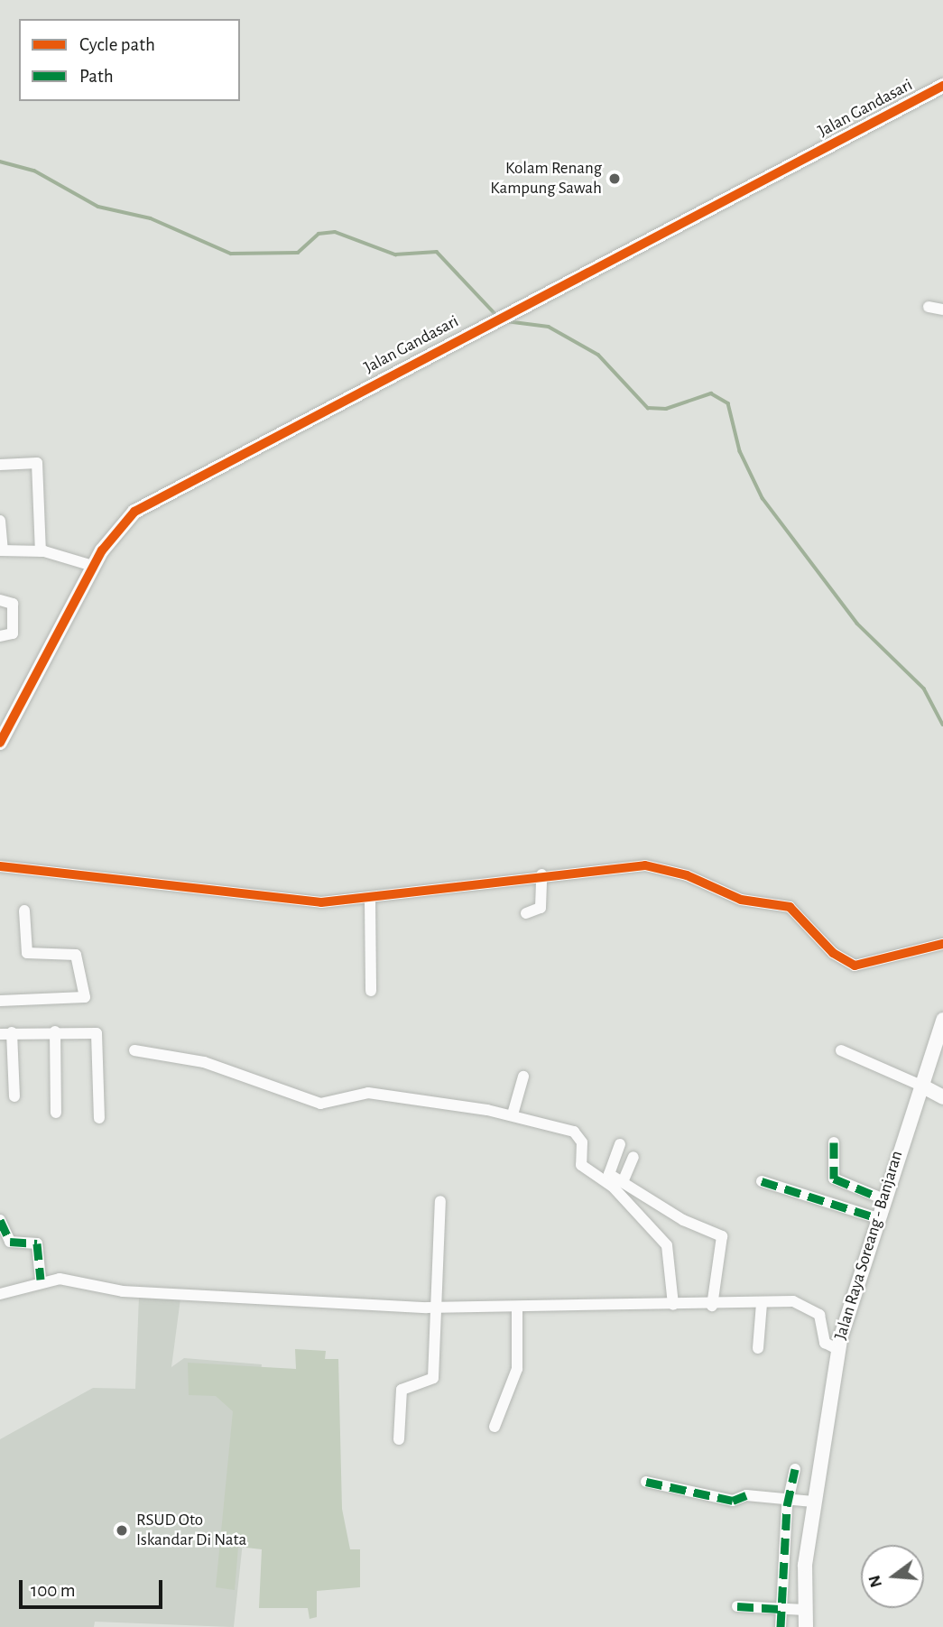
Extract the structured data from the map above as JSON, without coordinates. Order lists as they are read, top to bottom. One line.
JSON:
{"streets":{"street":["Jalan Gandasari","Jalan Raya Soreang - Banjaran"]},"places":["Kolam Renang Kampung Sawah","RSUD Oto Iskandar Di Nata"],"legend":["Cycle path","Path"],"scale_bar":"100 m","north":"left"}
